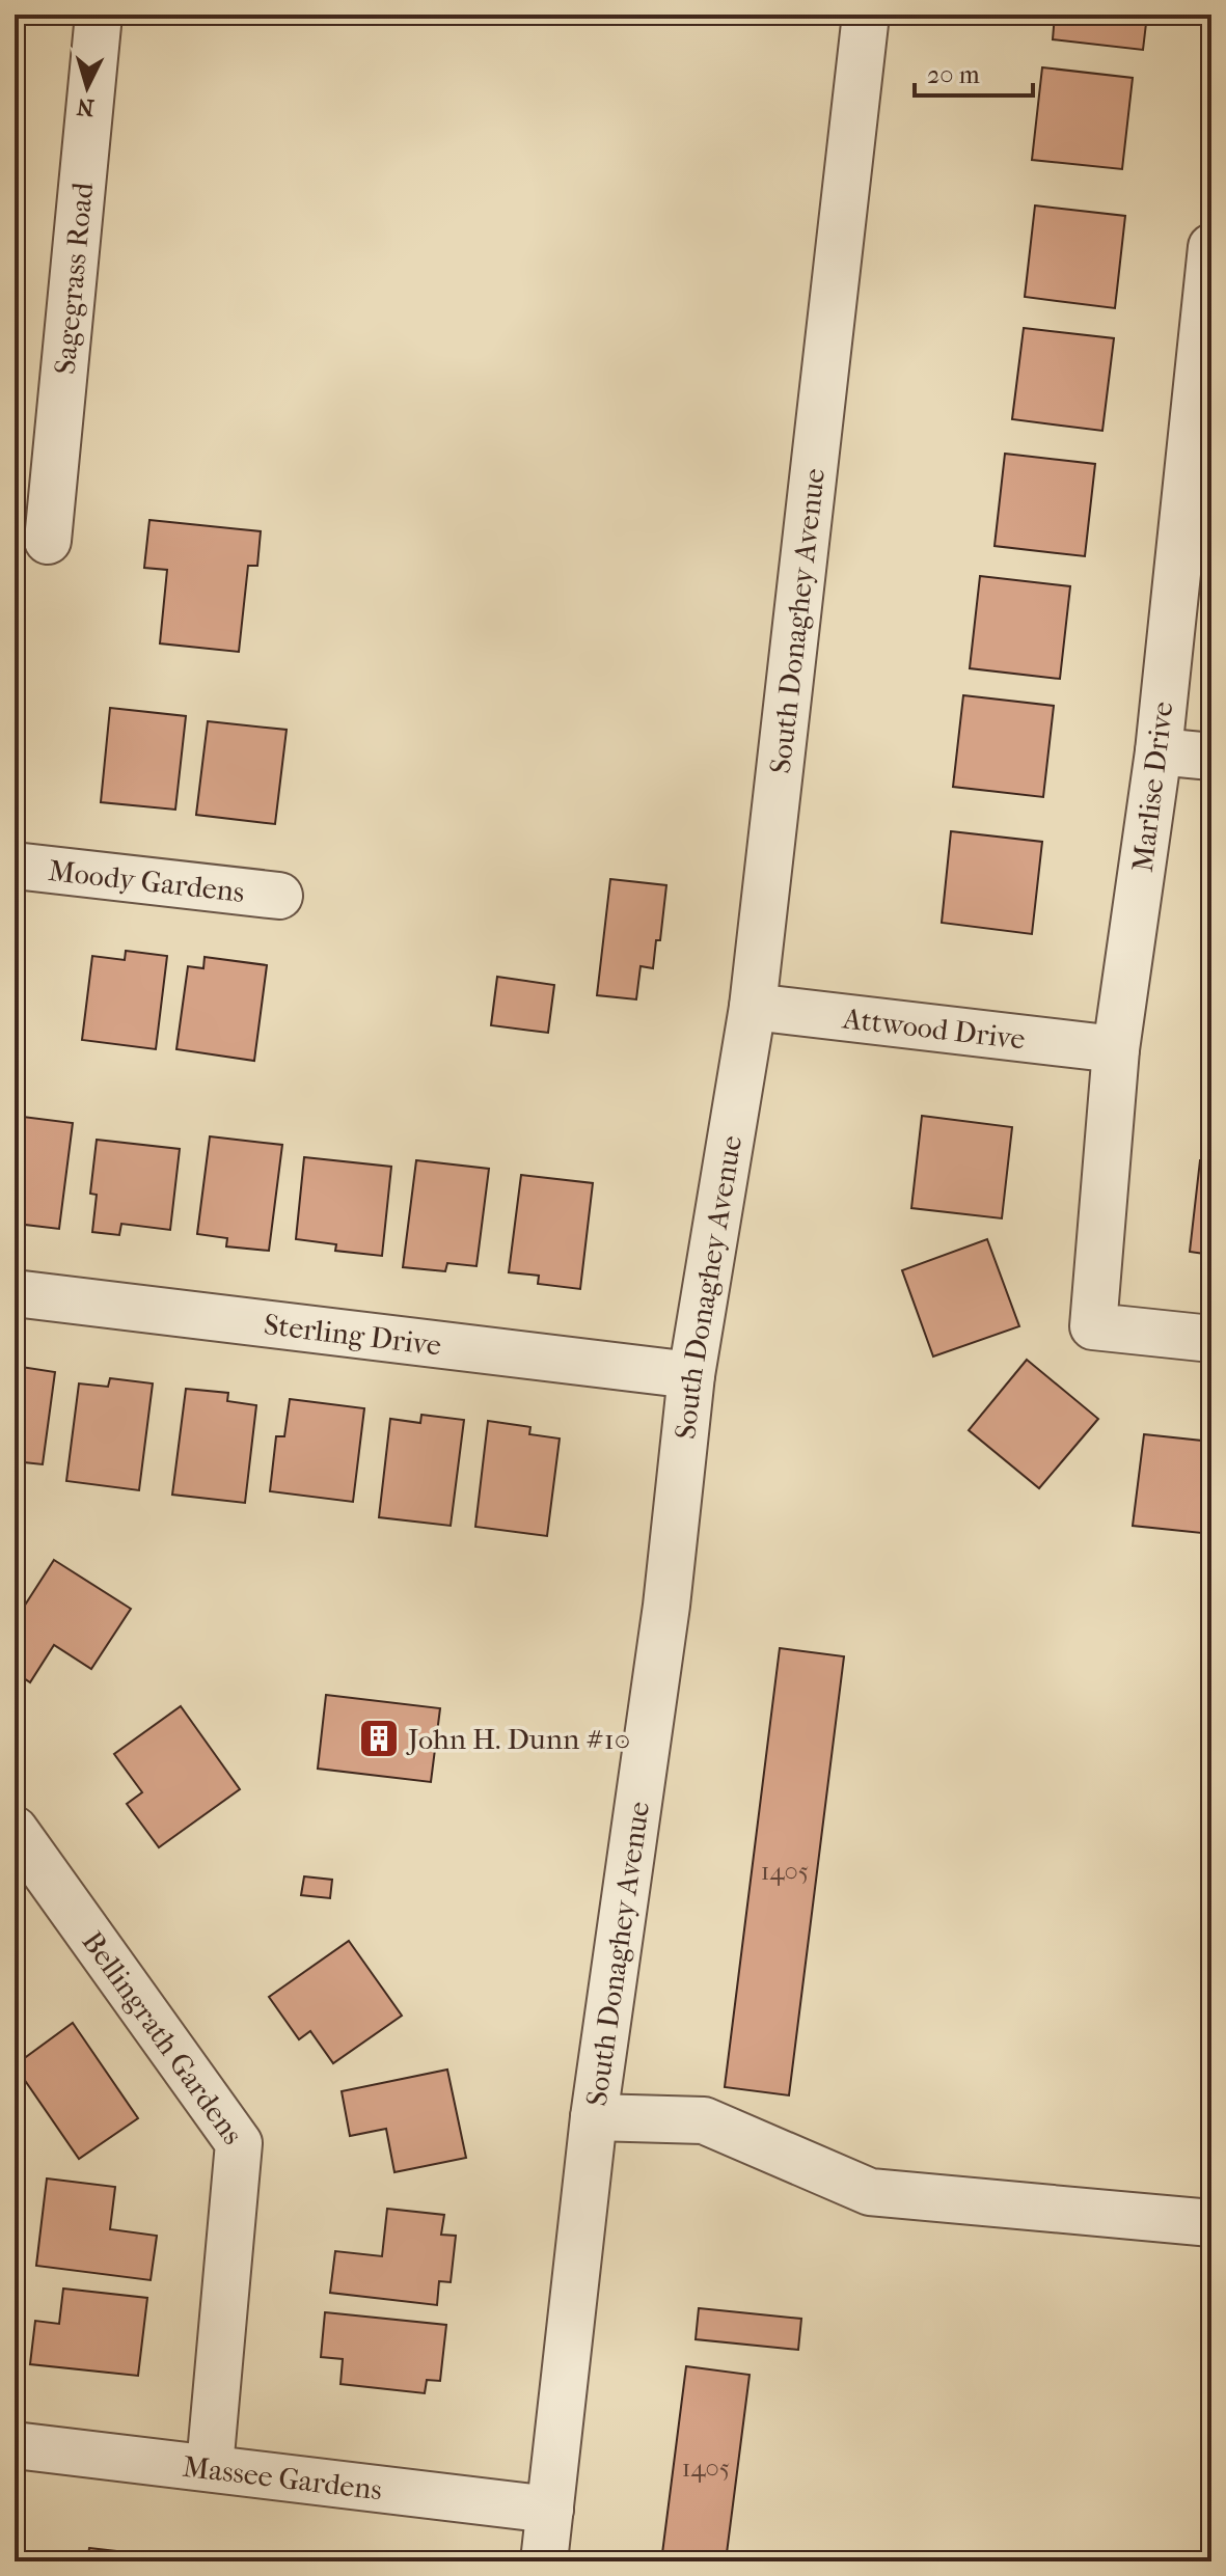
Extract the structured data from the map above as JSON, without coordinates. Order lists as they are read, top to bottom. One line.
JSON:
{"streets":{"street":["Sagegrass Road","South Donaghey Avenue","Marlise Drive","Moody Gardens","Attwood Drive","Sterling Drive","Bellingrath Gardens","Massee Gardens"]},"crossings":[["South Donaghey Avenue","Attwood Drive"],["South Donaghey Avenue","Sterling Drive"],["South Donaghey Avenue","Massee Gardens"],["Marlise Drive","Attwood Drive"],["Bellingrath Gardens","Massee Gardens"]],"places":{"building":["John H. Dunn #10"]},"house_numbers":["1405","1405"],"scale_bar":"20 m","north":"bottom"}
